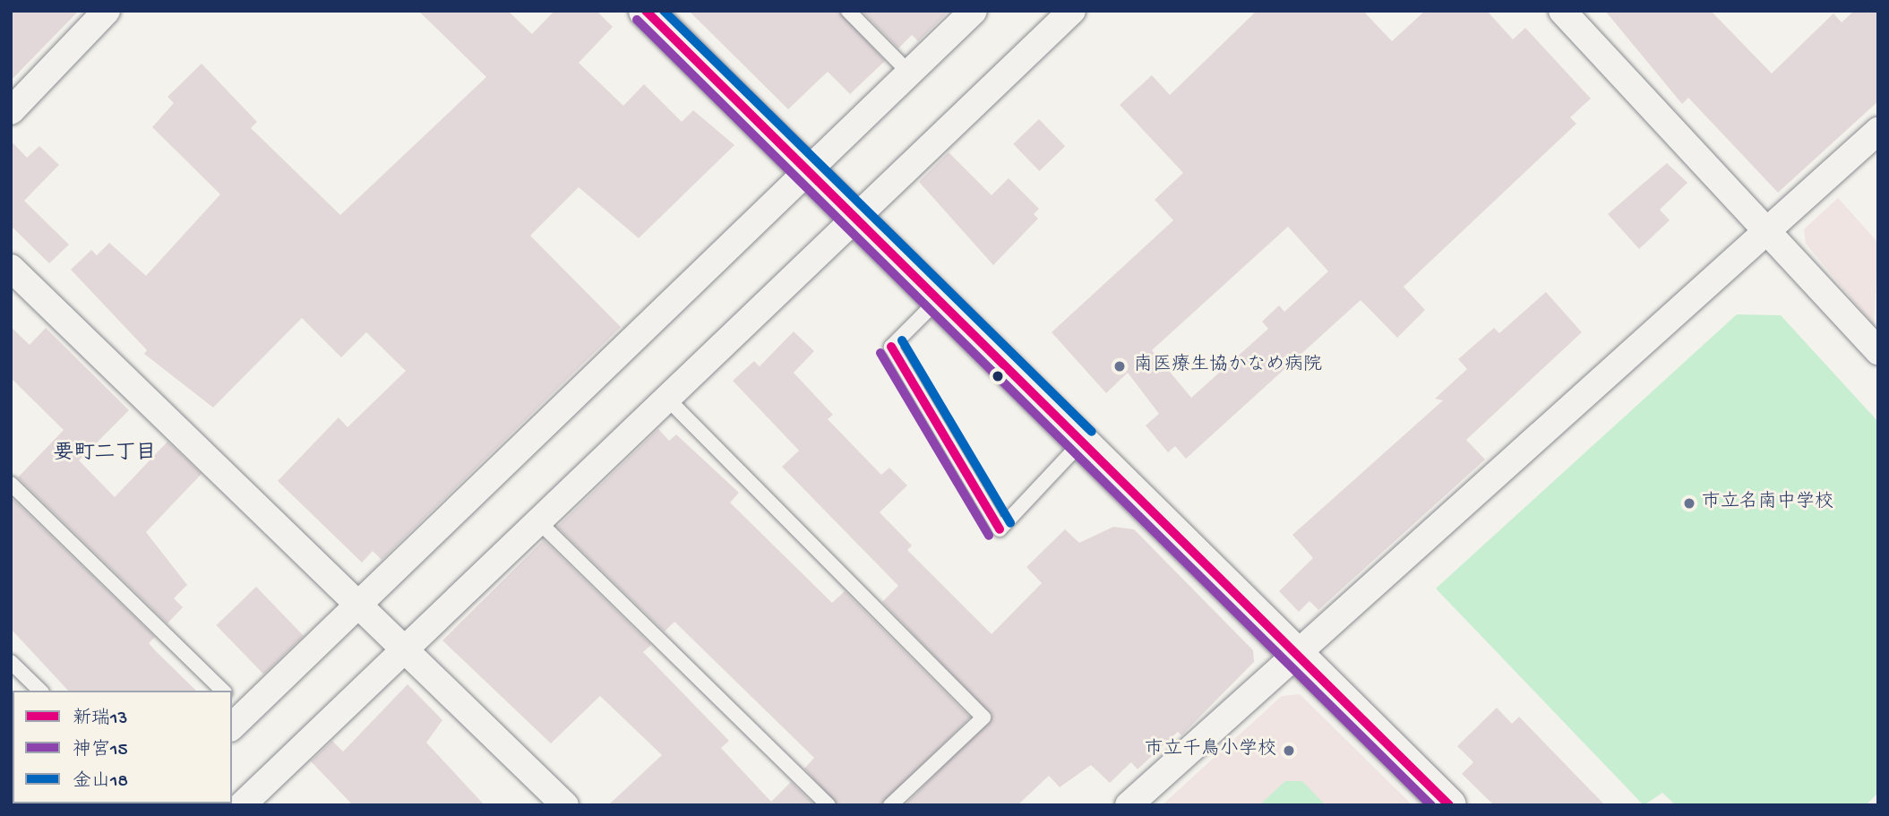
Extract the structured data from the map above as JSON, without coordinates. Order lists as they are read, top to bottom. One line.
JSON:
{"districts":["要町二丁目"],"places":["南医療生協かなめ病院","市立名南中学校","市立千鳥小学校"],"lines":["transit line 新瑞13","transit line 金山18","transit line 神宮15"],"legend":["新瑞13","神宮15","金山18"]}
